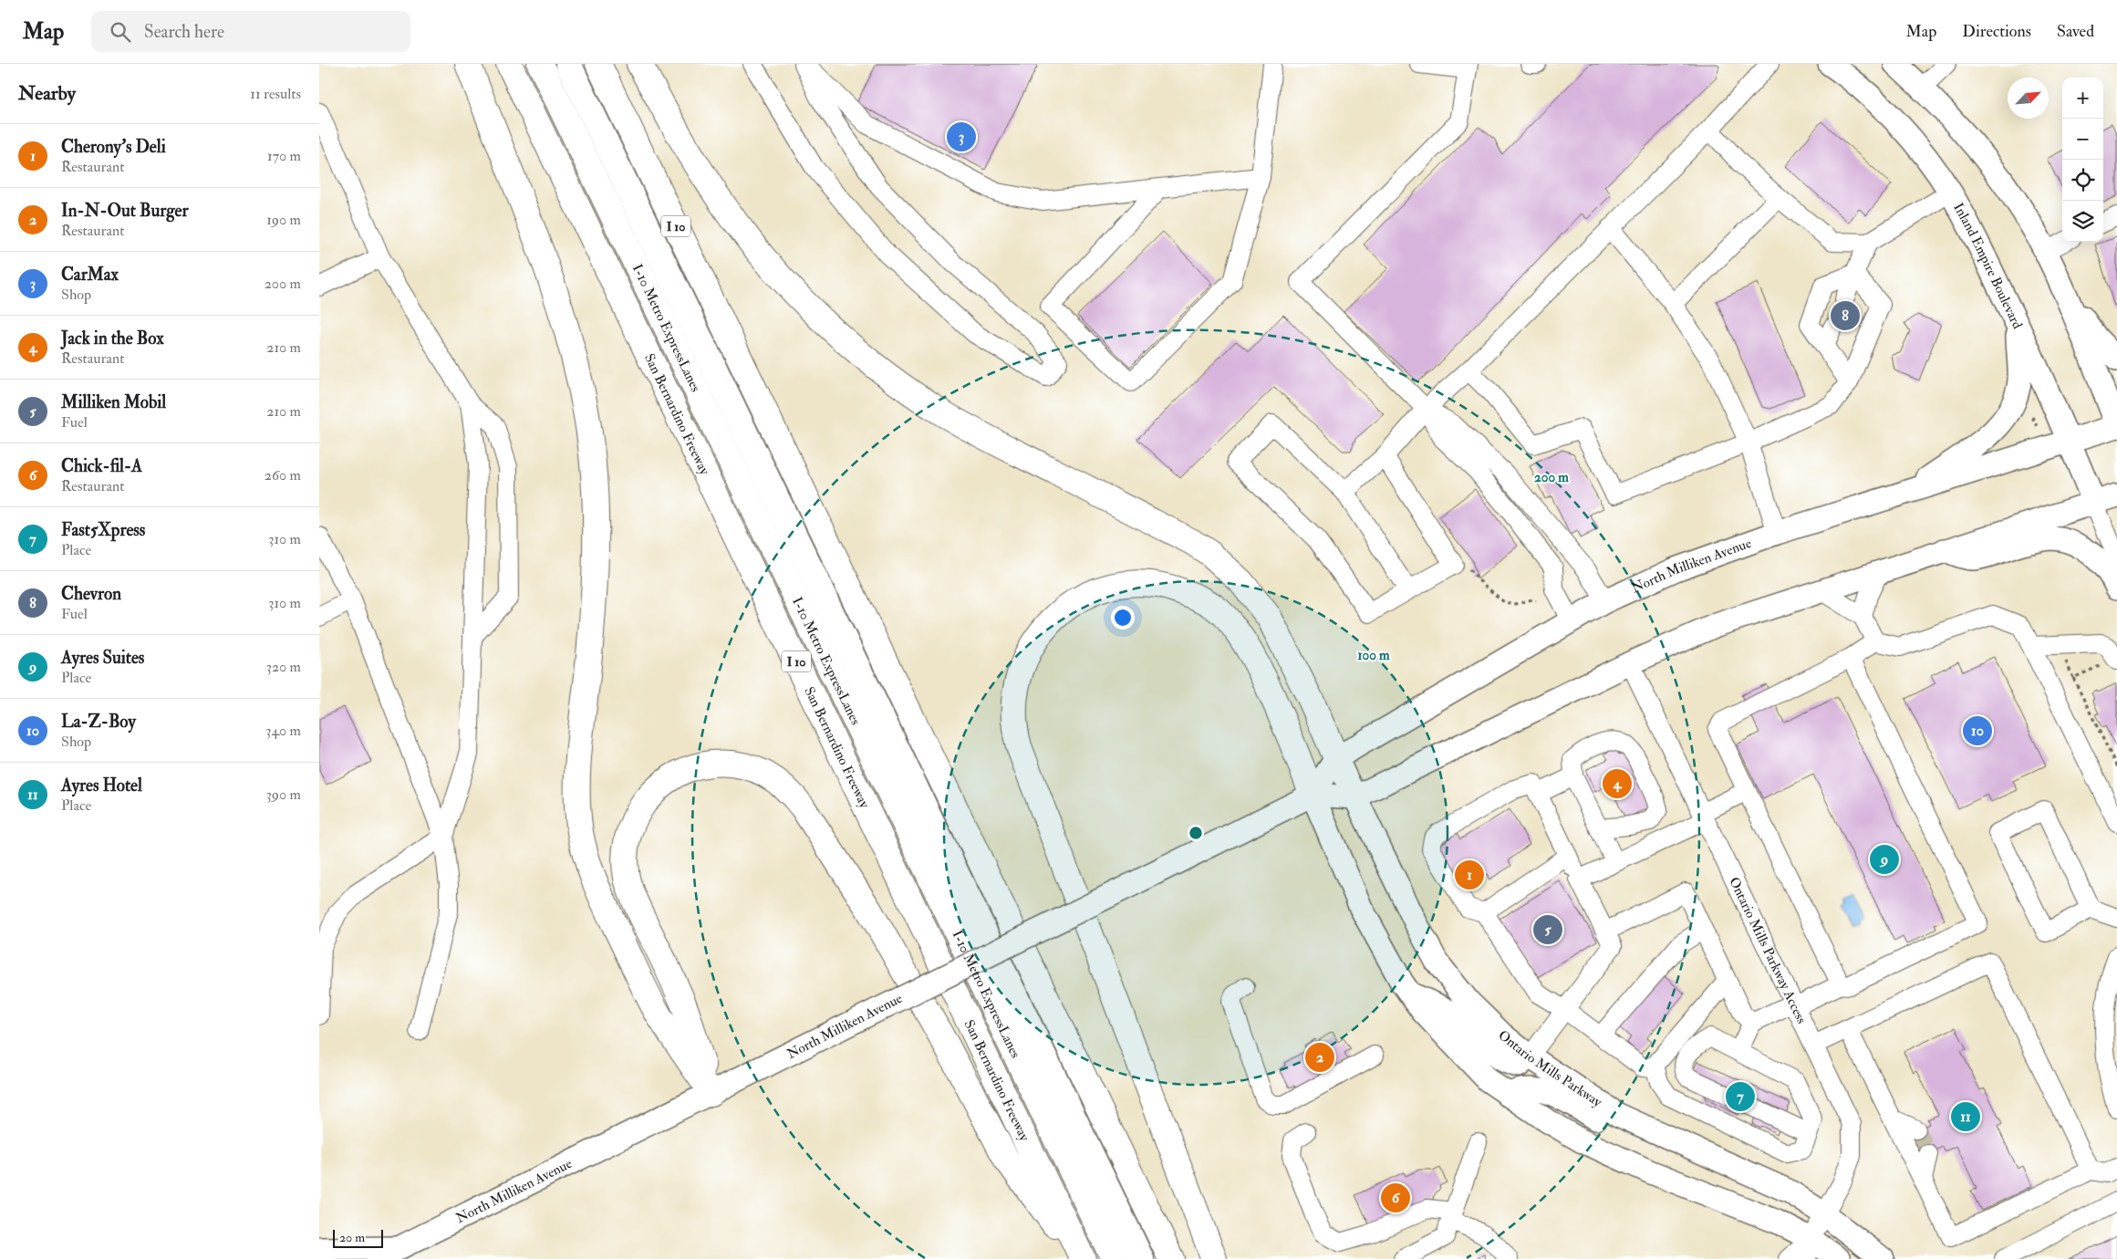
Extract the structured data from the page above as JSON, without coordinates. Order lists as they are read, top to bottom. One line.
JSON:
{"streets":{"highway":["I 10","I-10 Metro ExpressLanes","San Bernardino Freeway"],"main road":["Inland Empire Boulevard","North Milliken Avenue","Ontario Mills Parkway"],"street":["Ontario Mills Parkway Access"]},"crossings":[["Inland Empire Boulevard","North Milliken Avenue"],["North Milliken Avenue","Ontario Mills Parkway"],["Ontario Mills Parkway Access","Ontario Mills Parkway"]],"scale_bar":"20 m","north":"top right","page":{"header":"Map","search":"Search here","nav":["Map","Directions","Saved"],"heading":["Nearby","11 results"],"map_buttons":["+","−"],"pins":["3","8","10","4","9","1","5","2","7","11","6"],"list":[{"mark":"1","name":"Cherony's Deli","note":"Restaurant","value":"170 m"},{"mark":"2","name":"In-N-Out Burger","note":"Restaurant","value":"190 m"},{"mark":"3","name":"CarMax","note":"Shop","value":"200 m"},{"mark":"4","name":"Jack in the Box","note":"Restaurant","value":"210 m"},{"mark":"5","name":"Milliken Mobil","note":"Fuel","value":"210 m"},{"mark":"6","name":"Chick-fil-A","note":"Restaurant","value":"260 m"},{"mark":"7","name":"Fast5Xpress","note":"Place","value":"310 m"},{"mark":"8","name":"Chevron","note":"Fuel","value":"310 m"},{"mark":"9","name":"Ayres Suites","note":"Place","value":"320 m"},{"mark":"10","name":"La-Z-Boy","note":"Shop","value":"340 m"},{"mark":"11","name":"Ayres Hotel","note":"Place","value":"390 m"}],"scale":"20 m"},"rings":["200 m","100 m"]}
